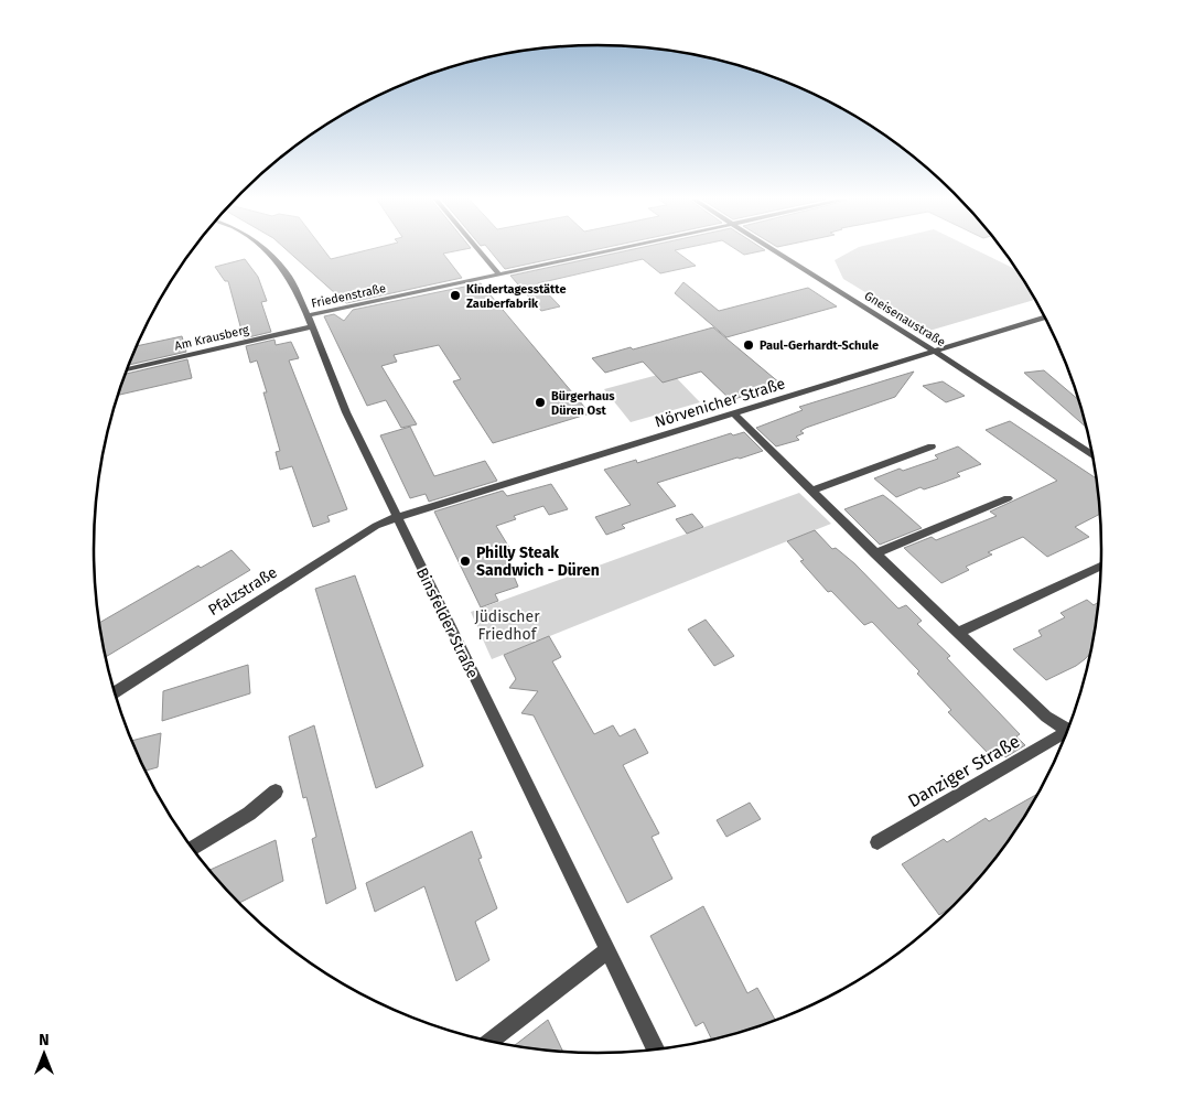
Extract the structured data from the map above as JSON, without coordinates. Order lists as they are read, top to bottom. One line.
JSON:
{"streets":{"street":["Friedenstraße","Gneisenaustraße","Am Krausberg","Nörvenicher Straße","Pfalzstraße","Binsfelder Straße","Danziger Straße"]},"crossings":[["Friedenstraße","Binsfelder Straße"],["Gneisenaustraße","Nörvenicher Straße"],["Am Krausberg","Binsfelder Straße"],["Nörvenicher Straße","Pfalzstraße"],["Nörvenicher Straße","Binsfelder Straße"],["Nörvenicher Straße","Danziger Straße"],["Pfalzstraße","Binsfelder Straße"]],"parks":["Jüdischer Friedhof"],"places":["Kindertagesstätte Zauberfabrik","Paul-Gerhardt-Schule","Bürgerhaus Düren Ost","Philly Steak Sandwich - Düren"],"north":"top"}
